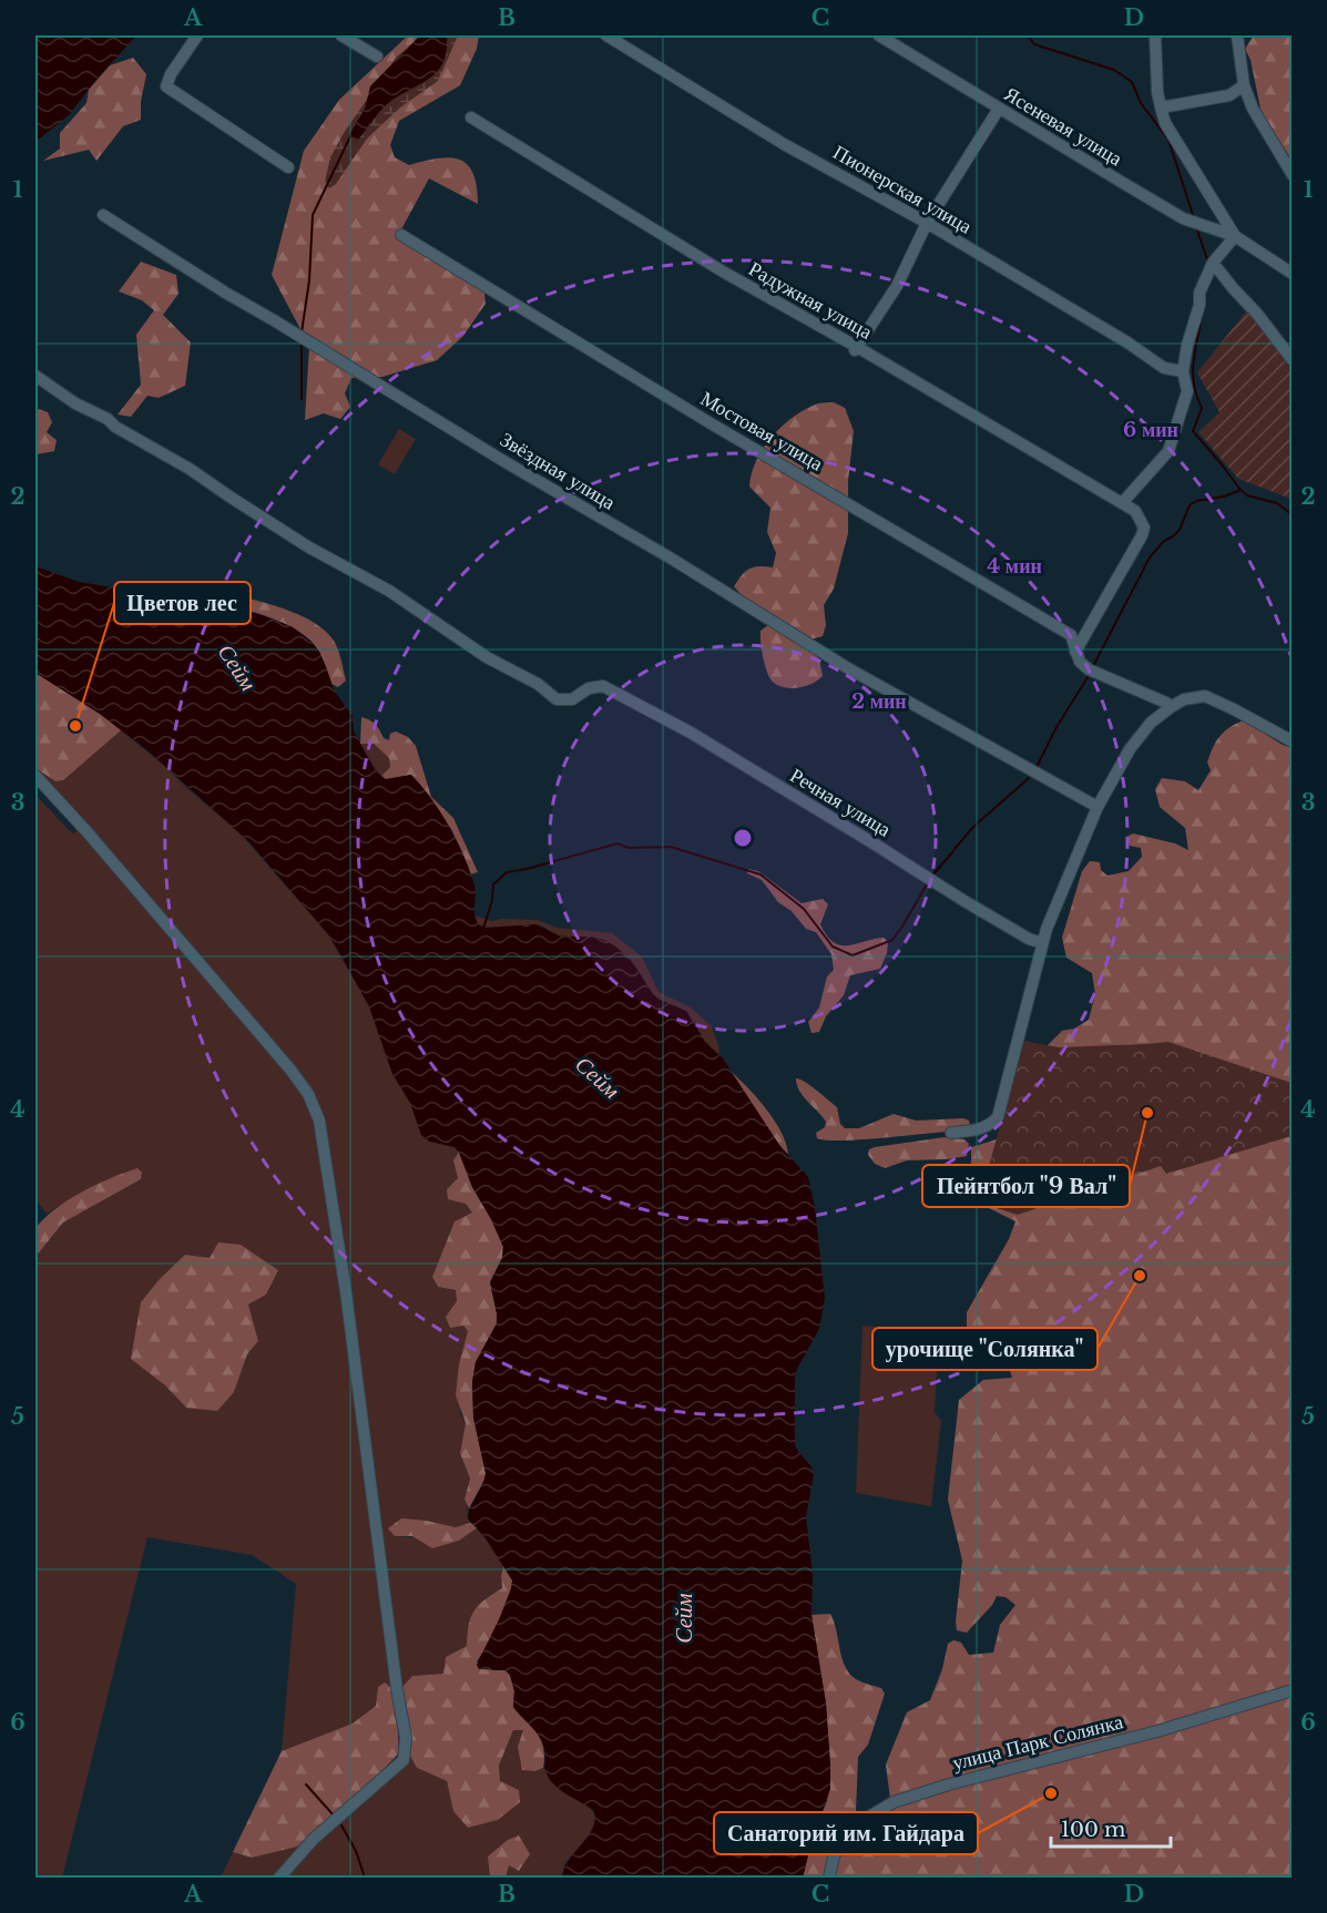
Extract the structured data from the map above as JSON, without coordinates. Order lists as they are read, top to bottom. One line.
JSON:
{"streets":{"street":["Ясеневая улица","Пионерская улица","Радужная улица","Мостовая улица","Звёздная улица","Речная улица","улица Парк Солянка"]},"crossings":[["Радужная улица","Мостовая улица"]],"water":["Сейм"],"places":["Цветов лес","Пейнтбол \"9 Вал\"","урочище \"Солянка\"","Санаторий им. Гайдара"],"scale_bar":"100 m","grid":{"columns":["A","B","C","D"],"rows":["1","2","3","4","5","6"]},"rings":["6 мин","4 мин","2 мин"]}
